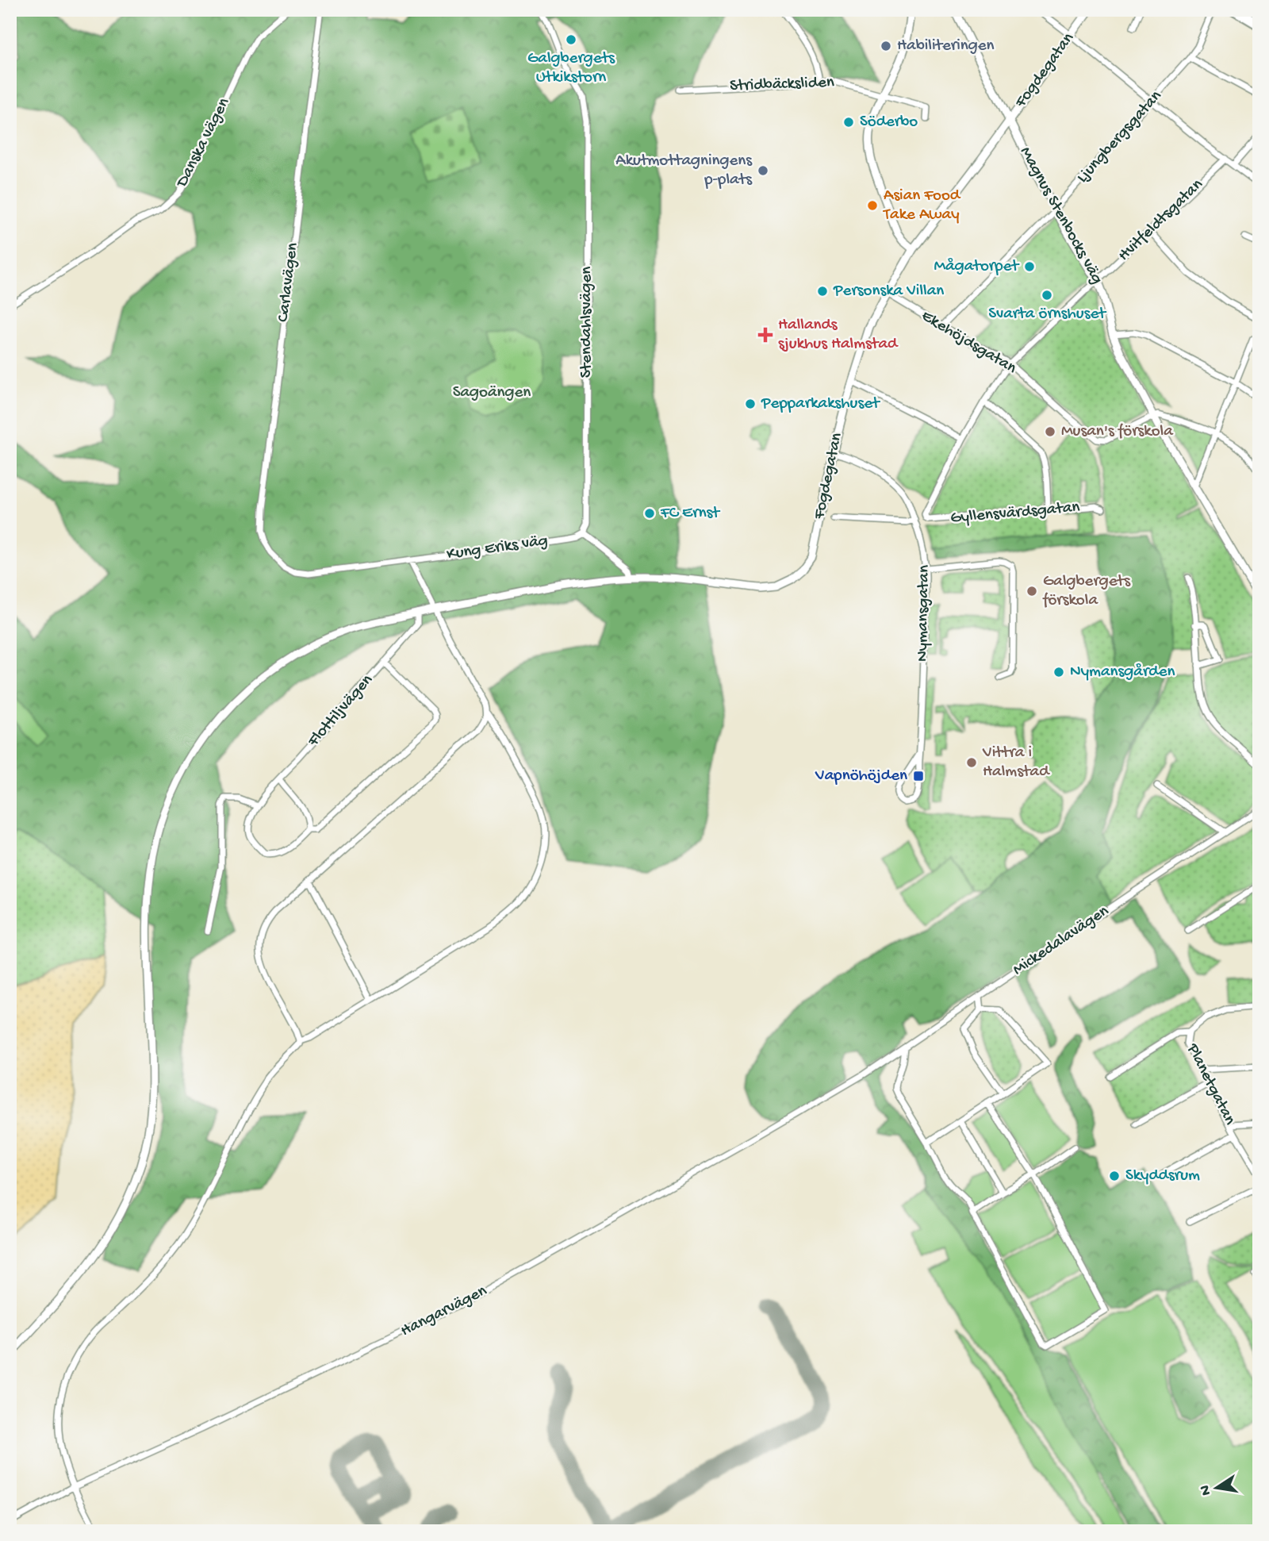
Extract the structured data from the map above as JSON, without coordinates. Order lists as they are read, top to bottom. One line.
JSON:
{"streets":{"street":["Fogdegatan","Stridbäcksliden","Ljungbergsgatan","Danska vägen","Magnus Stenbocks väg","Hvitfeldtsgatan","Carlavägen","Stendahlsvägen","Ekehöjdsgatan","Gyllensvärdsgatan","Kung Eriks väg","Nymansgatan","Flottiljvägen","Mickedalavägen","Planetgatan","Hangarvägen"]},"crossings":[["Fogdegatan","Magnus Stenbocks väg"],["Fogdegatan","Ekehöjdsgatan"],["Fogdegatan","Nymansgatan"],["Fogdegatan","Flottiljvägen"],["Ljungbergsgatan","Magnus Stenbocks väg"],["Ljungbergsgatan","Ekehöjdsgatan"],["Magnus Stenbocks väg","Hvitfeldtsgatan"],["Magnus Stenbocks väg","Ekehöjdsgatan"],["Hvitfeldtsgatan","Ekehöjdsgatan"],["Hvitfeldtsgatan","Gyllensvärdsgatan"],["Carlavägen","Kung Eriks väg"],["Stendahlsvägen","Kung Eriks väg"],["Mickedalavägen","Hangarvägen"]],"parks":["Sagoängen"],"places":{"other":["Galgbergets Utkikstorn","Habiliteringen","Söderbo","Akutmottagningens p-plats","Asian Food Take Away","Mågatorpet","Personska Villan","Svarta örnshuset","Pepparkakshuset","Musan's förskola","FC Ernst","Galgbergets förskola","Nymansgården","Vittra i Halmstad","Skyddsrum"],"health":["Hallands sjukhus Halmstad"],"transit":["Vapnöhöjden"]},"north":"left"}
